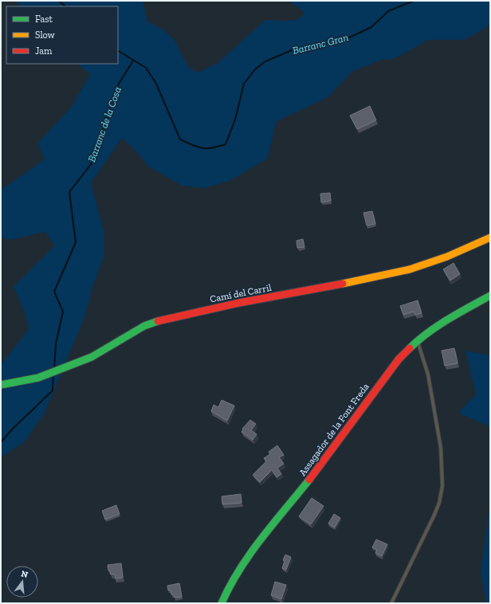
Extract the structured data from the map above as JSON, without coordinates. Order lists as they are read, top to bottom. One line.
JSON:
{"streets":{"street":["Camí del Carril","Assagador de la Font Freda"]},"water":["Barranc Gran","Barranc de la Cosa"],"legend":["Fast","Slow","Jam"],"north":"top"}
